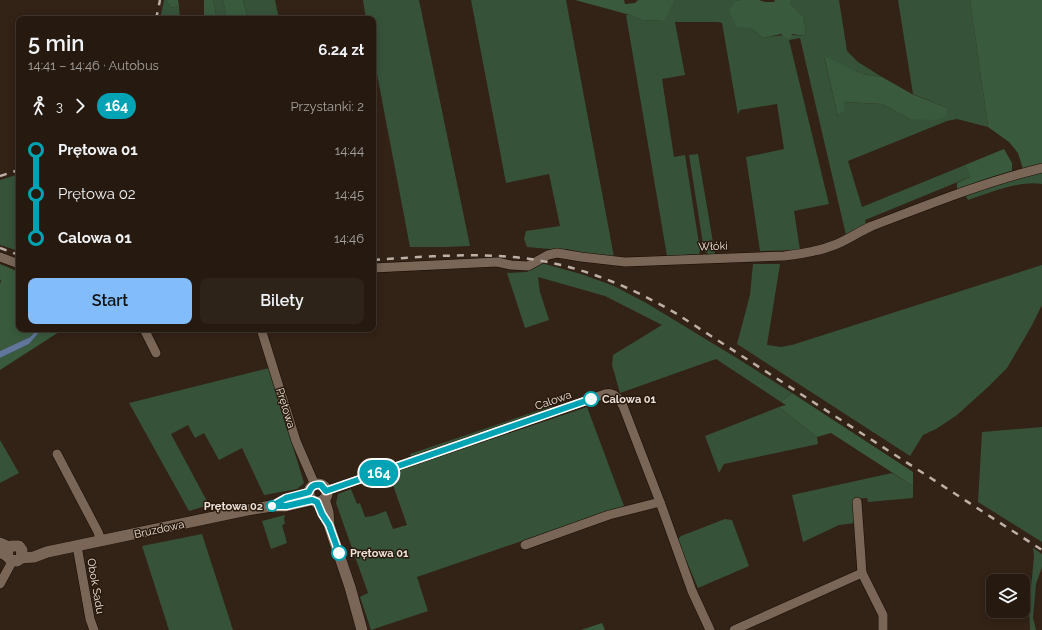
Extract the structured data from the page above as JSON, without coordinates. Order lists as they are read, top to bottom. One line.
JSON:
{"streets":{"street":["Włóki","Calowa","Prętowa","Bruzdowa","Obok Sadu"]},"crossings":[["Calowa","Prętowa"],["Calowa","Bruzdowa"],["Prętowa","Bruzdowa"],["Bruzdowa","Obok Sadu"]],"places":["Calowa 01","Prętowa 02","Prętowa 01"],"lines":["bus line 164"],"page":{"on_map":"164","heading":["5 min","14:41 – 14:46 · Autobus","6.24 zł"],"legs":["3","164","Przystanki: 2"],"list":[{"name":"Prętowa 01","value":"14:44"},{"name":"Prętowa 02","value":"14:45"},{"name":"Calowa 01","value":"14:46"}],"buttons":["Start","Bilety"]}}
